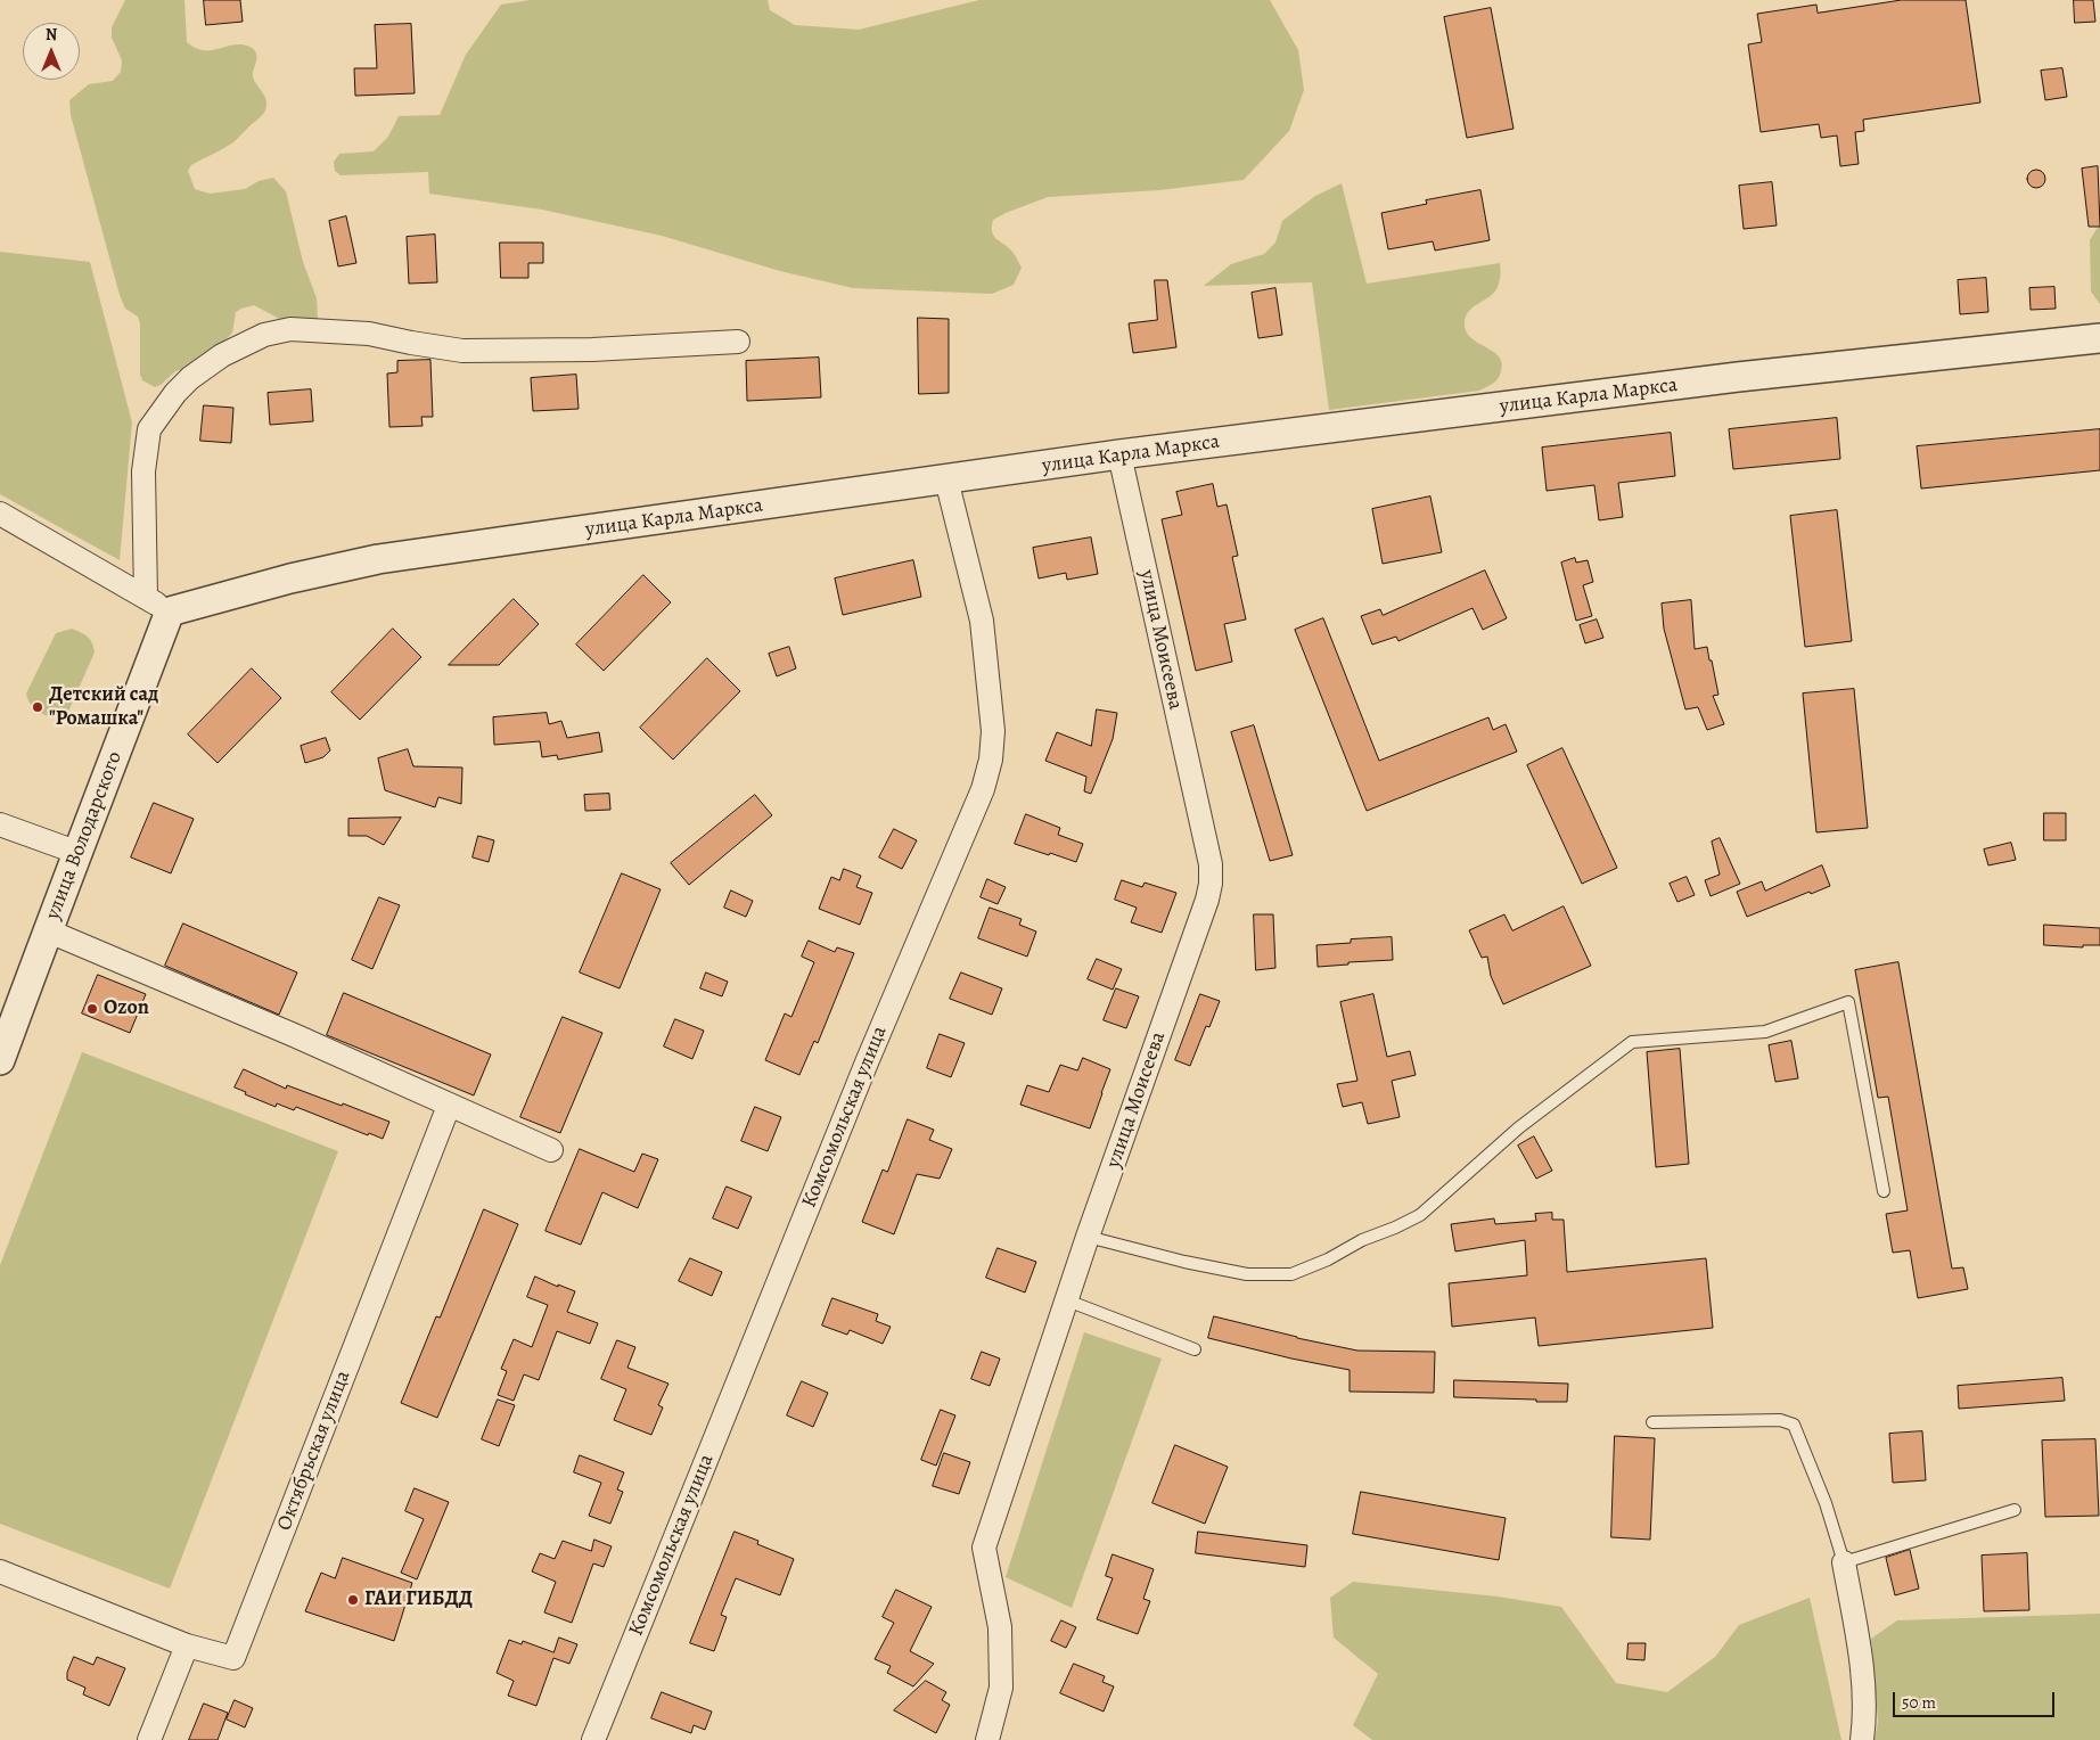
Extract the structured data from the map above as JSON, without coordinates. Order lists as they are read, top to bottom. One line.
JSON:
{"streets":{"street":["улица Карла Маркса","улица Моисеева","улица Володарского","Комсомольская улица","Октябрьская улица"]},"crossings":[["улица Карла Маркса","улица Моисеева"],["улица Карла Маркса","улица Володарского"],["улица Карла Маркса","Комсомольская улица"]],"places":["Детский сад \"Ромашка\"","Ozon","ГАИ ГИБДД"],"scale_bar":"50 m","north":"top"}
